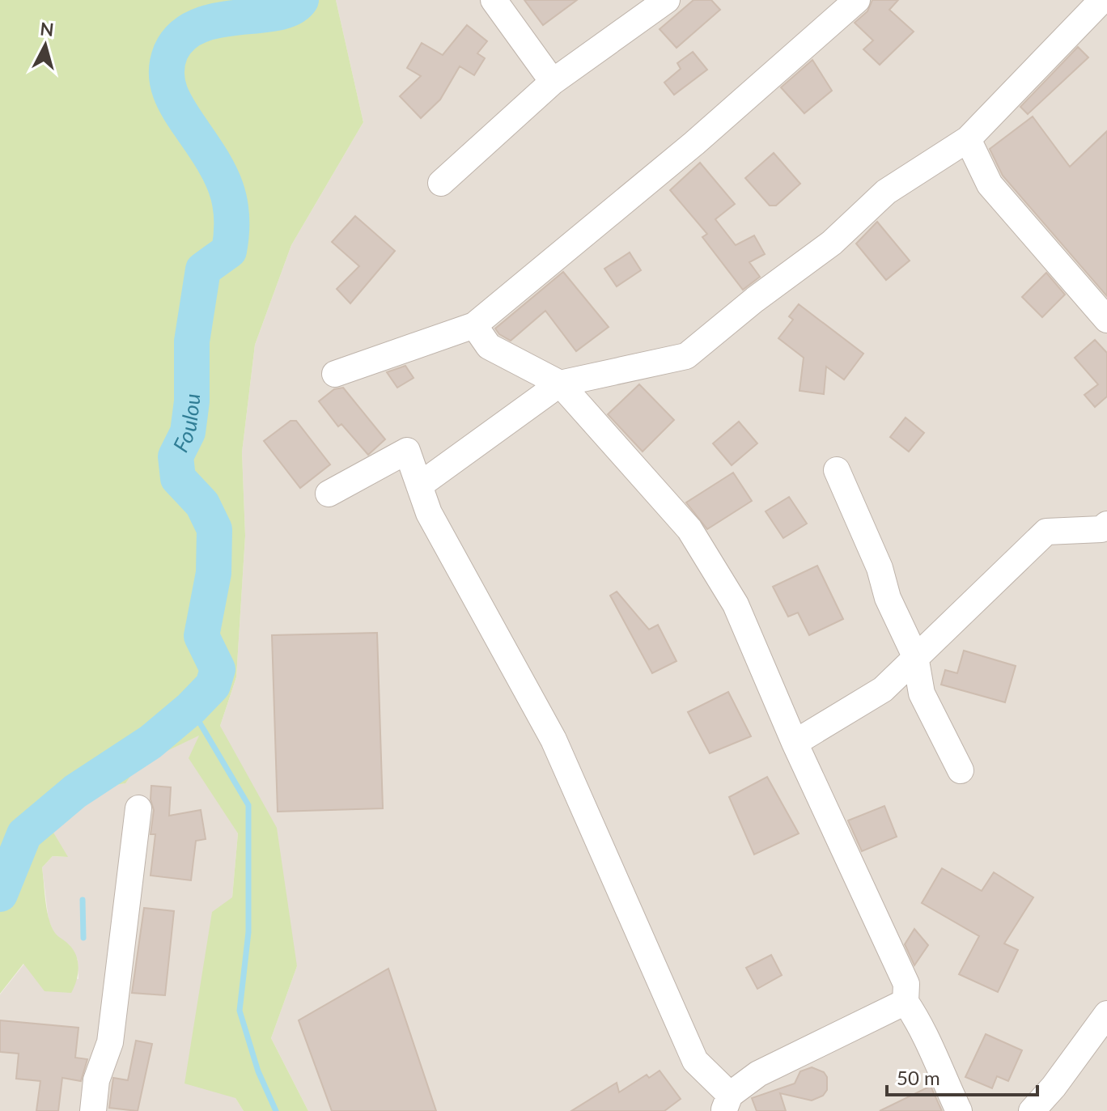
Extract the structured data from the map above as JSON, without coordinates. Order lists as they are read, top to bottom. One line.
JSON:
{"water":["Foulou"],"scale_bar":"50 m","north":"top"}
